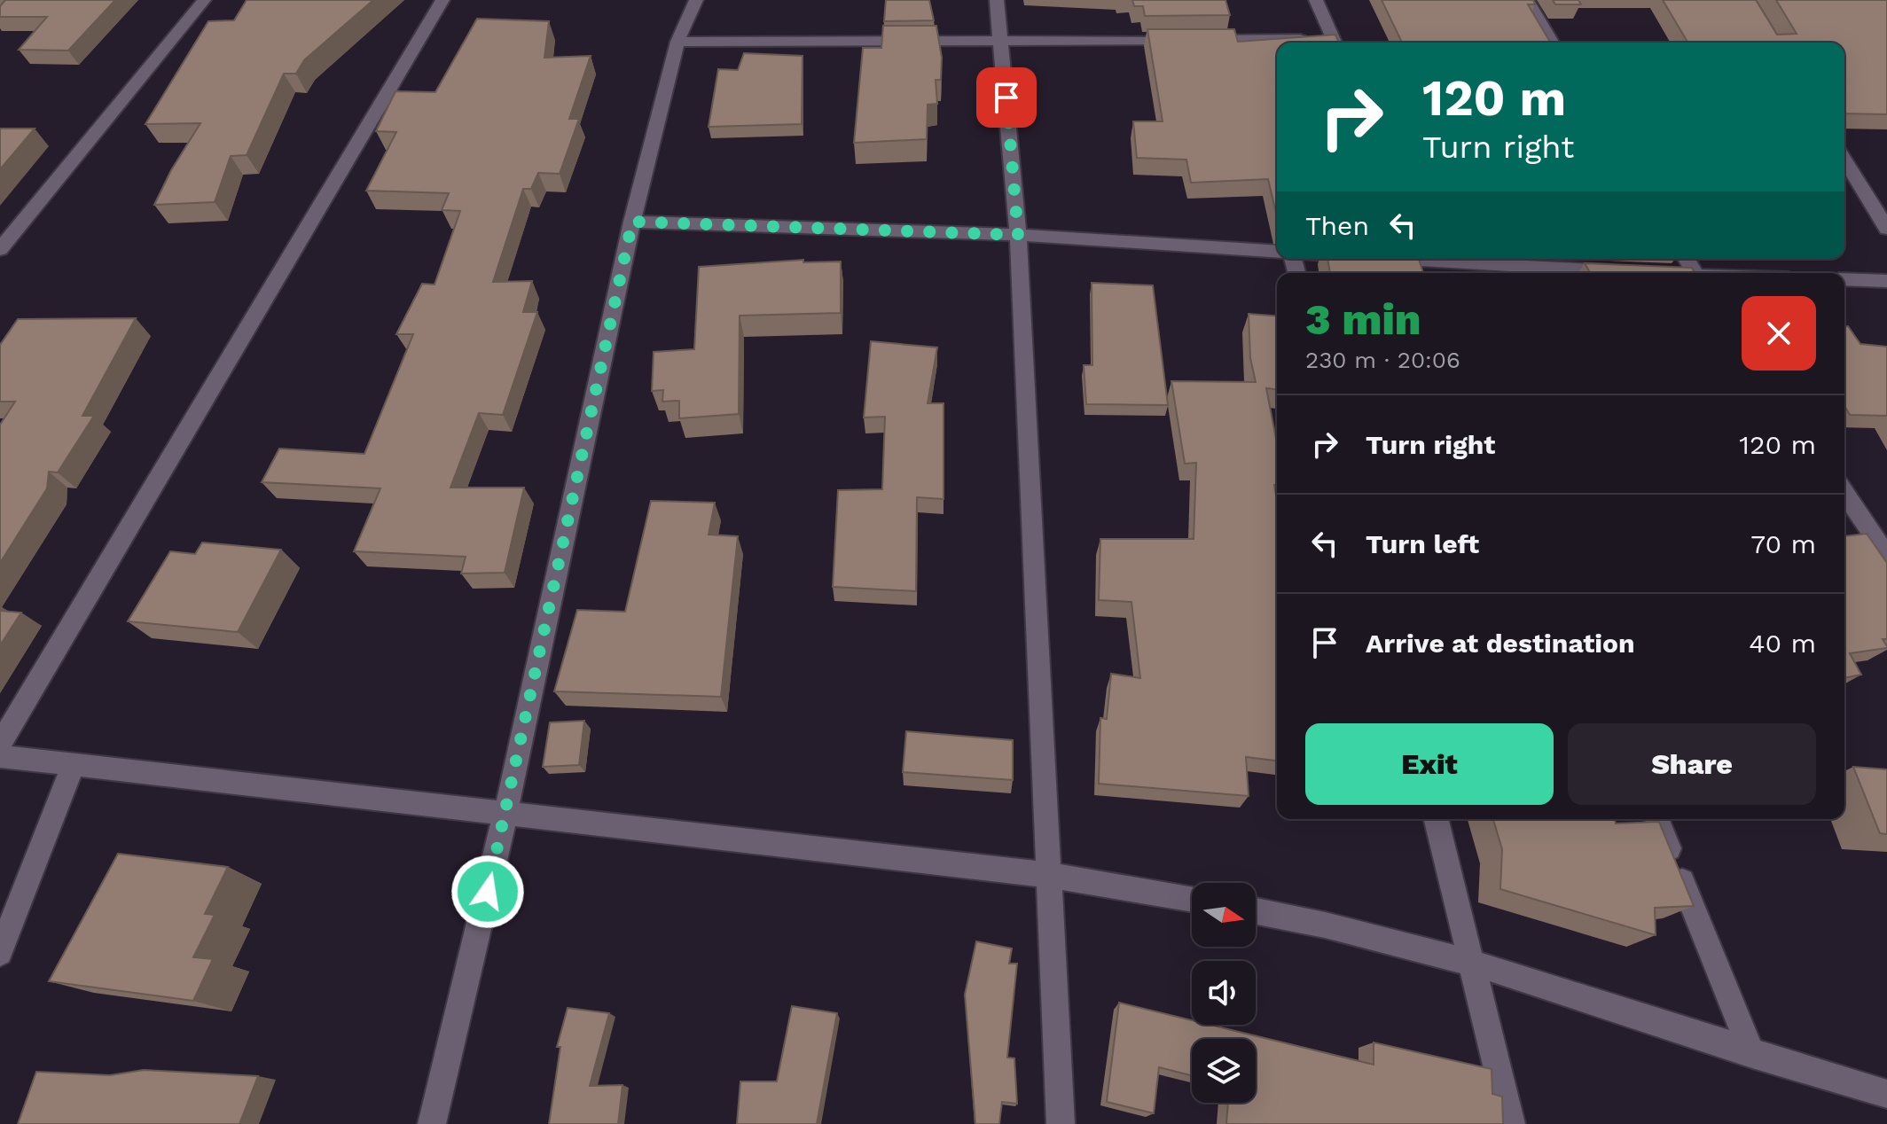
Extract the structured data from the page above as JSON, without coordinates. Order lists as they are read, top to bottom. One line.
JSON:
{"north":"right","page":{"turn":["120 m","Turn right"],"then":"Then","heading":["3 min","230 m · 20:06"],"list":[{"name":"Turn right","value":"120 m"},{"name":"Turn left","value":"70 m"},{"name":"Arrive at destination","value":"40 m"}],"buttons":["Exit","Share"]}}
